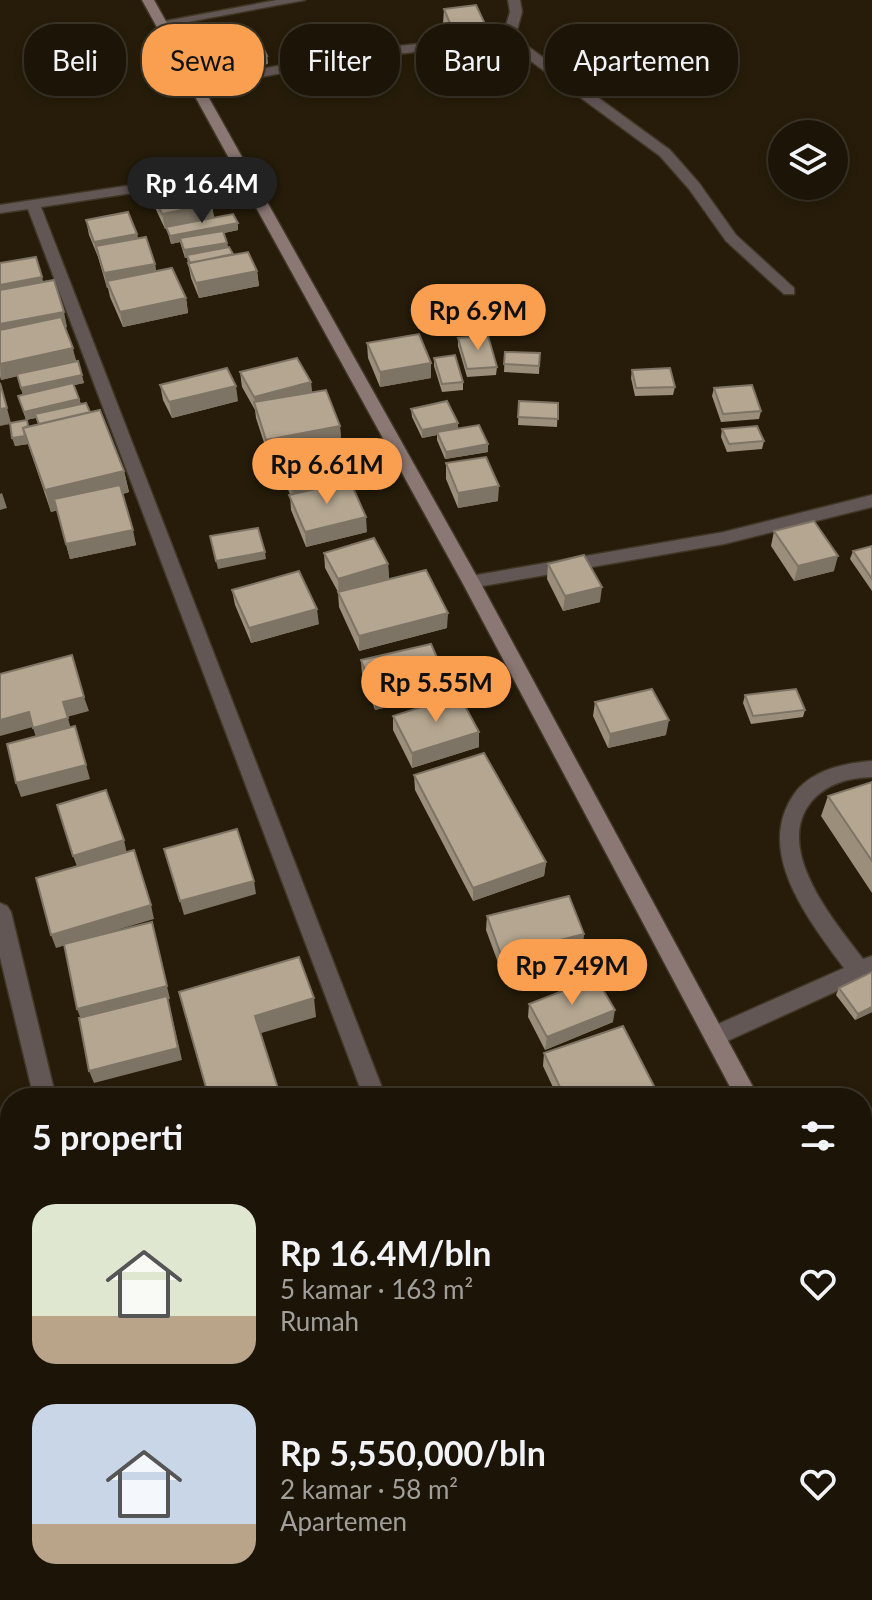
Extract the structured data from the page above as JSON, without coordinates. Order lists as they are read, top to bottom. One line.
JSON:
{"page":{"chip":["Beli","Sewa","Filter","Baru","Apartemen"],"price":["Rp 16.4M","Rp 6.9M","Rp 6.61M","Rp 5.55M","Rp 7.49M"],"heading":"5 properti","list":[{"name":"Rp 16.4M/bln","note":"5 kamar · 163 m² · Rumah"},{"name":"Rp 5,550,000/bln","note":"2 kamar · 58 m² · Apartemen"}]}}
